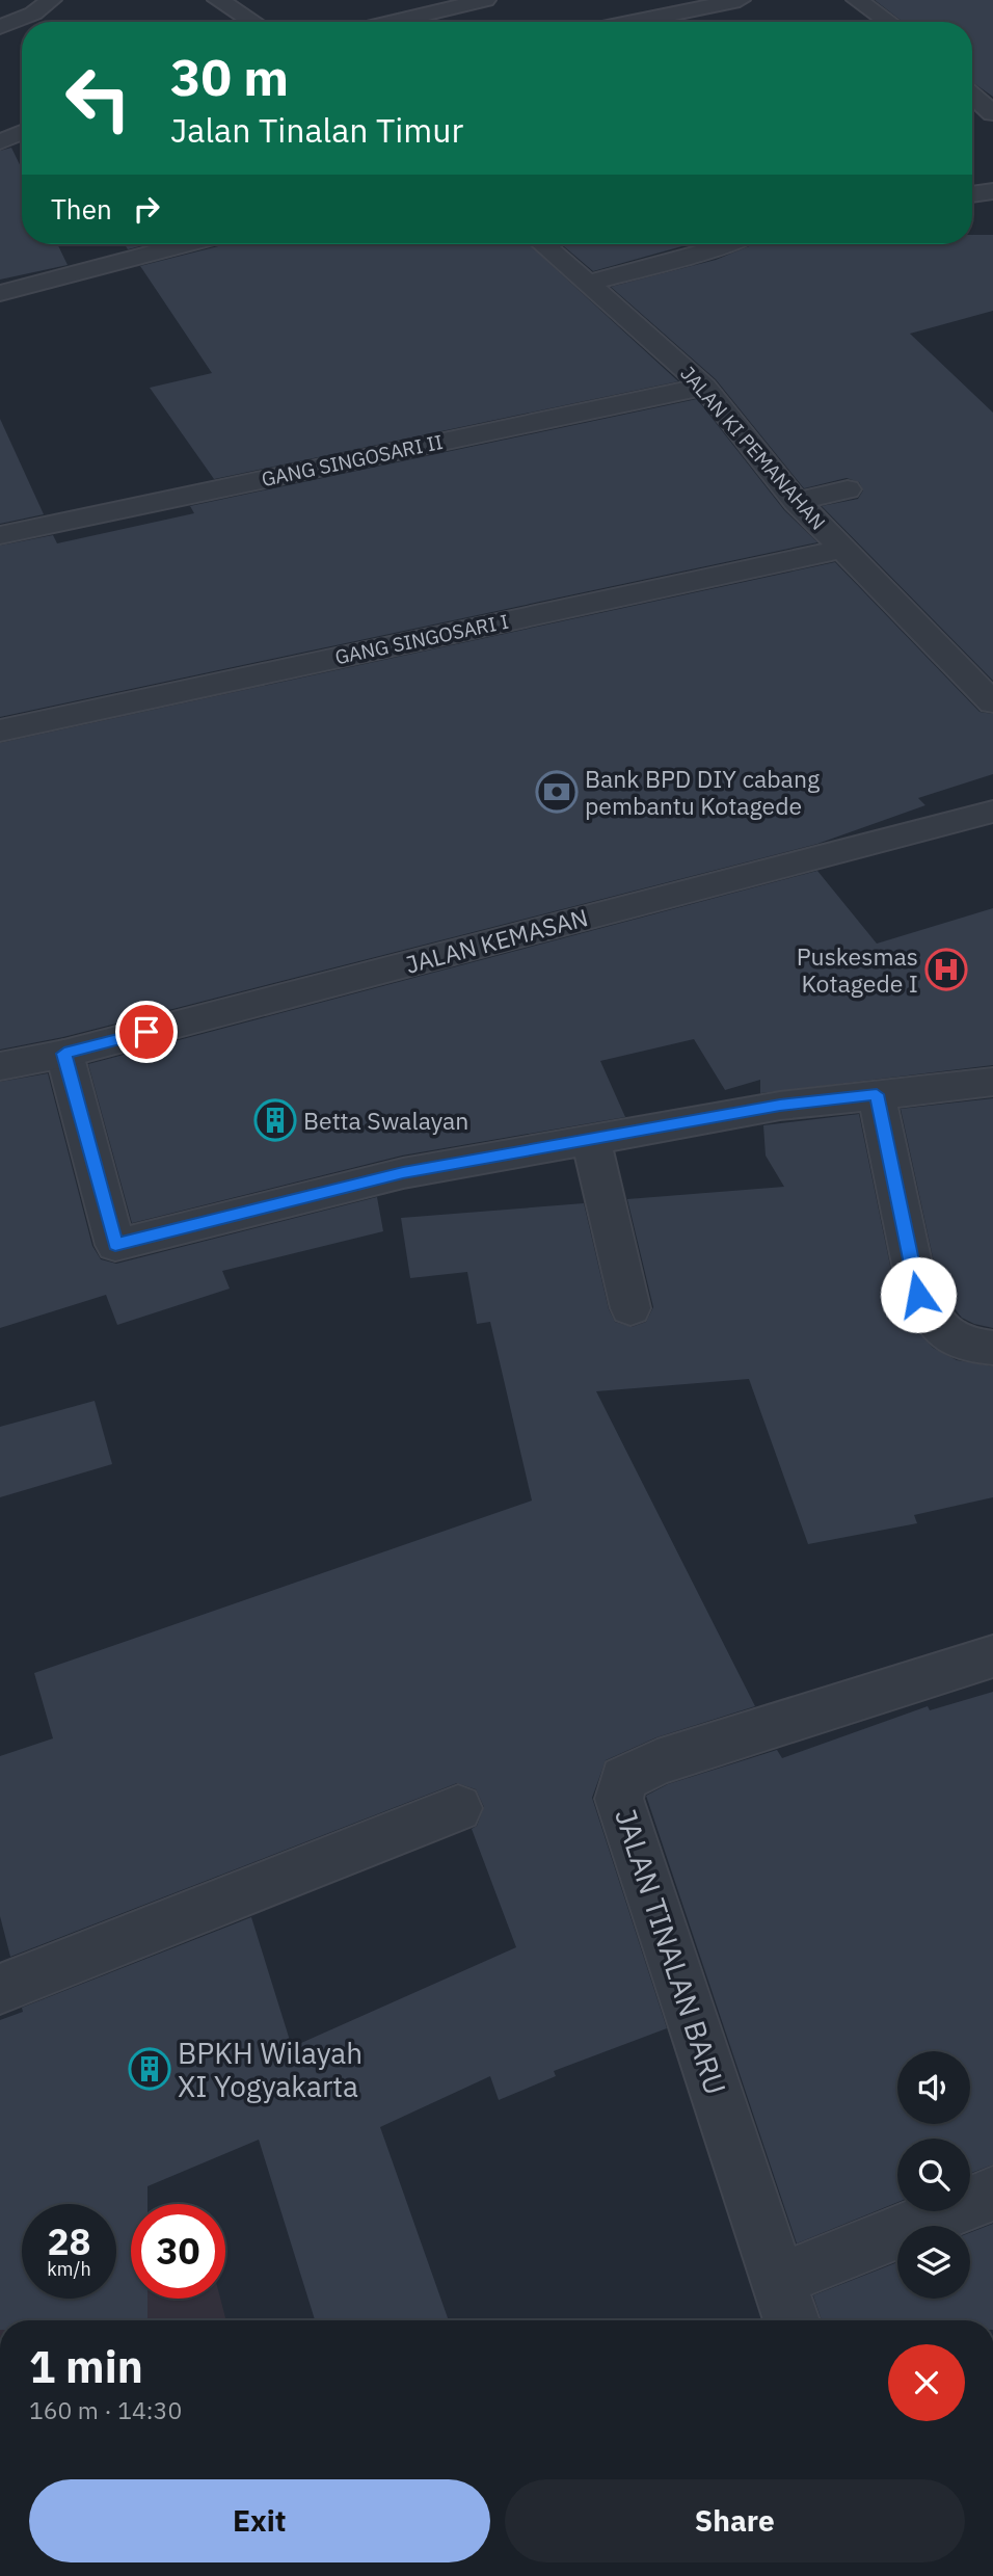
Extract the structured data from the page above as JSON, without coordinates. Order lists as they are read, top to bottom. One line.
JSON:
{"streets":{"street":["JALAN KI PEMANAHAN","GANG SINGOSARI II","GANG SINGOSARI I","JALAN KEMASAN","JALAN TINALAN BARU"]},"crossings":[["JALAN KI PEMANAHAN","GANG SINGOSARI II"],["JALAN KI PEMANAHAN","GANG SINGOSARI I"]],"places":{"bank":["Bank BPD DIY cabang pembantu Kotagede"],"hospital":["Puskesmas Kotagede I"],"building":["Betta Swalayan","BPKH Wilayah XI Yogyakarta"]},"page":{"turn":["30 m","Jalan Tinalan Timur"],"then":"Then","speed":"28 km/h","limit":"30","heading":["1 min","160 m · 14:30"],"buttons":["Exit","Share"]}}
